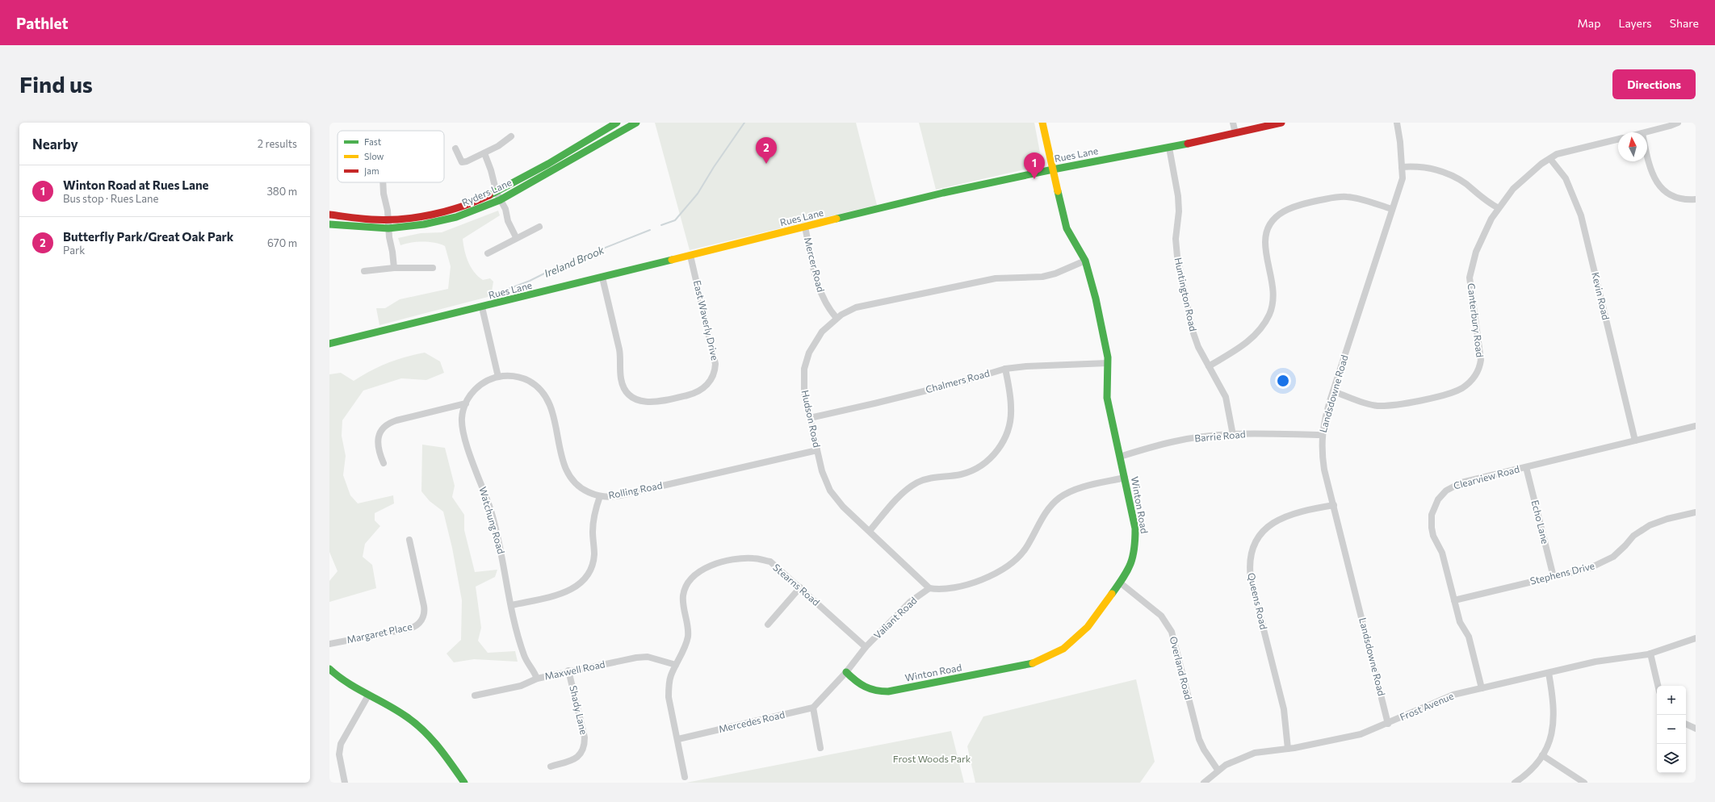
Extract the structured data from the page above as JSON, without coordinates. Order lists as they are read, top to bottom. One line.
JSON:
{"streets":{"street":["Rues Lane","Ryders Lane","Mercer Road","Huntington Road","Kevin Road","East Waverly Drive","Canterbury Road","Chalmers Road","Landsdowne Road","Hudson Road","Barrie Road","Clearview Road","Rolling Road","Winton Road","Watchung Road","Echo Lane","Stephens Drive","Stearns Road","Queens Road","Valiant Road","Margaret Place","Overland Road","Maxwell Road","Frost Avenue","Shady Lane","Mercedes Road"]},"crossings":[["Rues Lane","Mercer Road"],["Rues Lane","Huntington Road"],["Rues Lane","East Waverly Drive"],["Rues Lane","Winton Road"],["Mercer Road","Hudson Road"],["Huntington Road","Barrie Road"],["Kevin Road","Canterbury Road"],["Kevin Road","Clearview Road"],["Canterbury Road","Landsdowne Road"],["Chalmers Road","Hudson Road"],["Chalmers Road","Winton Road"],["Landsdowne Road","Barrie Road"],["Landsdowne Road","Queens Road"],["Landsdowne Road","Frost Avenue"],["Hudson Road","Rolling Road"],["Hudson Road","Winton Road"],["Hudson Road","Valiant Road"],["Barrie Road","Winton Road"],["Clearview Road","Echo Lane"],["Clearview Road","Stephens Drive"],["Clearview Road","Frost Avenue"],["Rolling Road","Watchung Road"],["Winton Road","Valiant Road"],["Winton Road","Overland Road"],["Watchung Road","Maxwell Road"],["Echo Lane","Stephens Drive"],["Stearns Road","Valiant Road"],["Stearns Road","Maxwell Road"],["Stearns Road","Mercedes Road"],["Queens Road","Frost Avenue"],["Valiant Road","Mercedes Road"],["Overland Road","Frost Avenue"],["Maxwell Road","Shady Lane"]],"water":["Ireland Brook"],"parks":["Frost Woods Park"],"legend":["Fast","Slow","Jam"],"north":"top","page":{"header":"Pathlet","nav":["Map","Layers","Share"],"buttons":"Directions","title":"Find us","heading":["Nearby","2 results"],"pins":["2","1"],"list":[{"mark":"1","name":"Winton Road at Rues Lane","note":"Bus stop · Rues Lane","value":"380 m"},{"mark":"2","name":"Butterfly Park/Great Oak Park","note":"Park","value":"670 m"}],"map_buttons":["+","−"]}}
